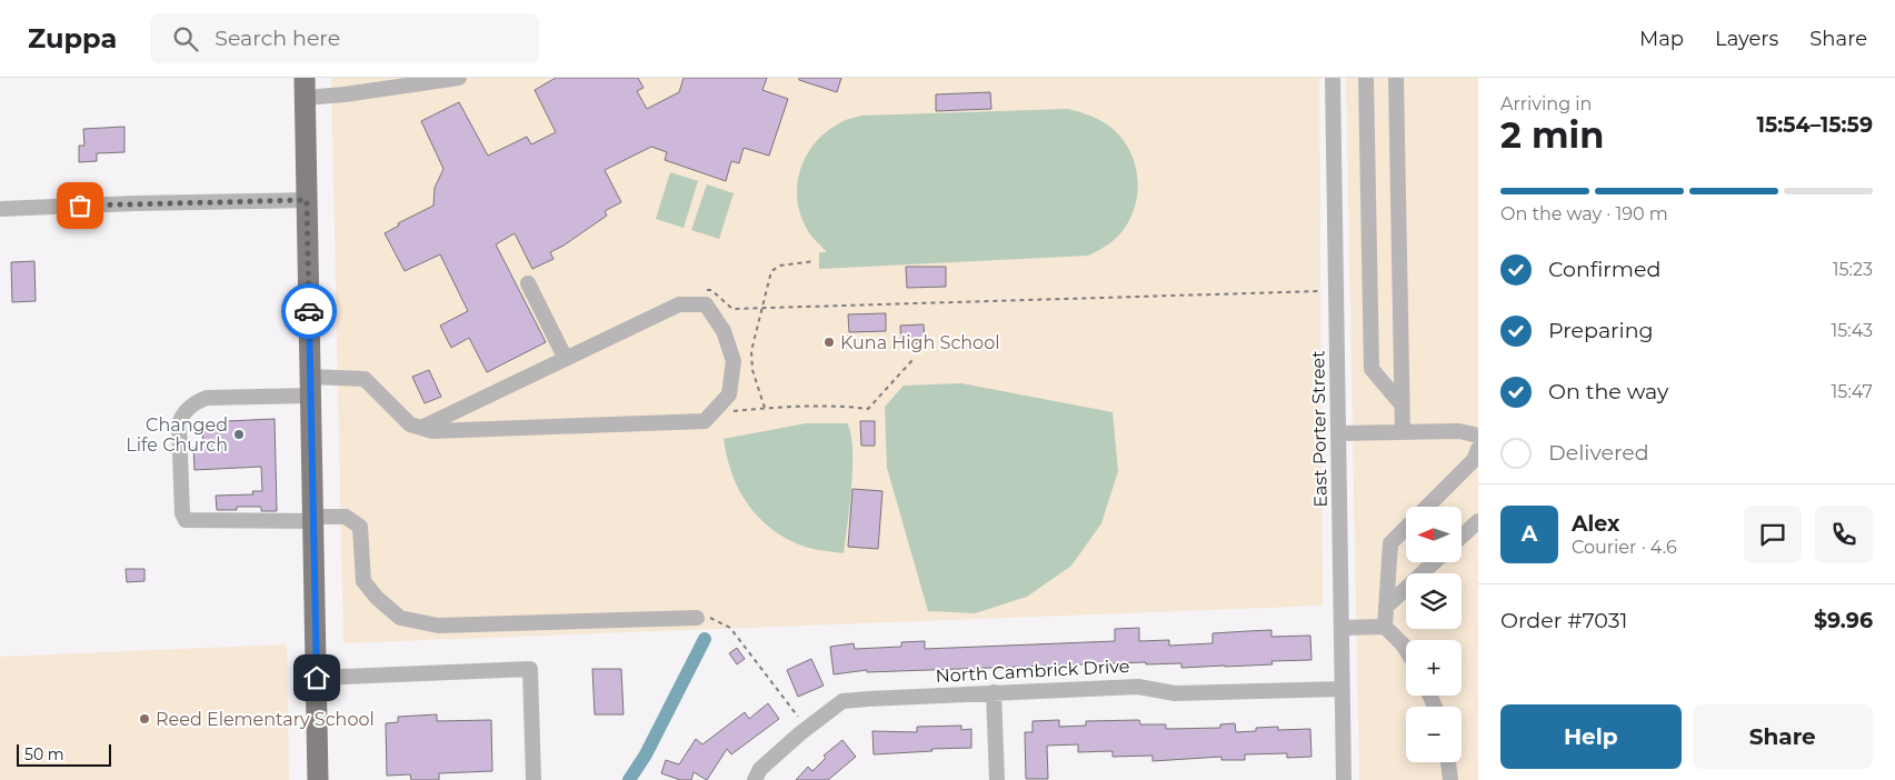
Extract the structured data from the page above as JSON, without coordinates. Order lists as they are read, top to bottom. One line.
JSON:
{"streets":{"street":["East Porter Street","North Cambrick Drive"]},"crossings":[["East Porter Street","North Cambrick Drive"]],"places":["Kuna High School","Changed Life Church","Reed Elementary School"],"scale_bar":"50 m","north":"left","page":{"header":"Zuppa","search":"Search here","nav":["Map","Layers","Share"],"heading":["2 min","Arriving in","15:54–15:59"],"panel":["Alex","Courier · 4.6","Order #7031","$9.96"],"bar":"On the way · 190 m","list":[["Confirmed","15:23"],["Preparing","15:43"],["On the way","15:47"],"Delivered"],"round":"A","map_buttons":["+","−"],"buttons":["Help","Share"],"scale":"50 m"}}
